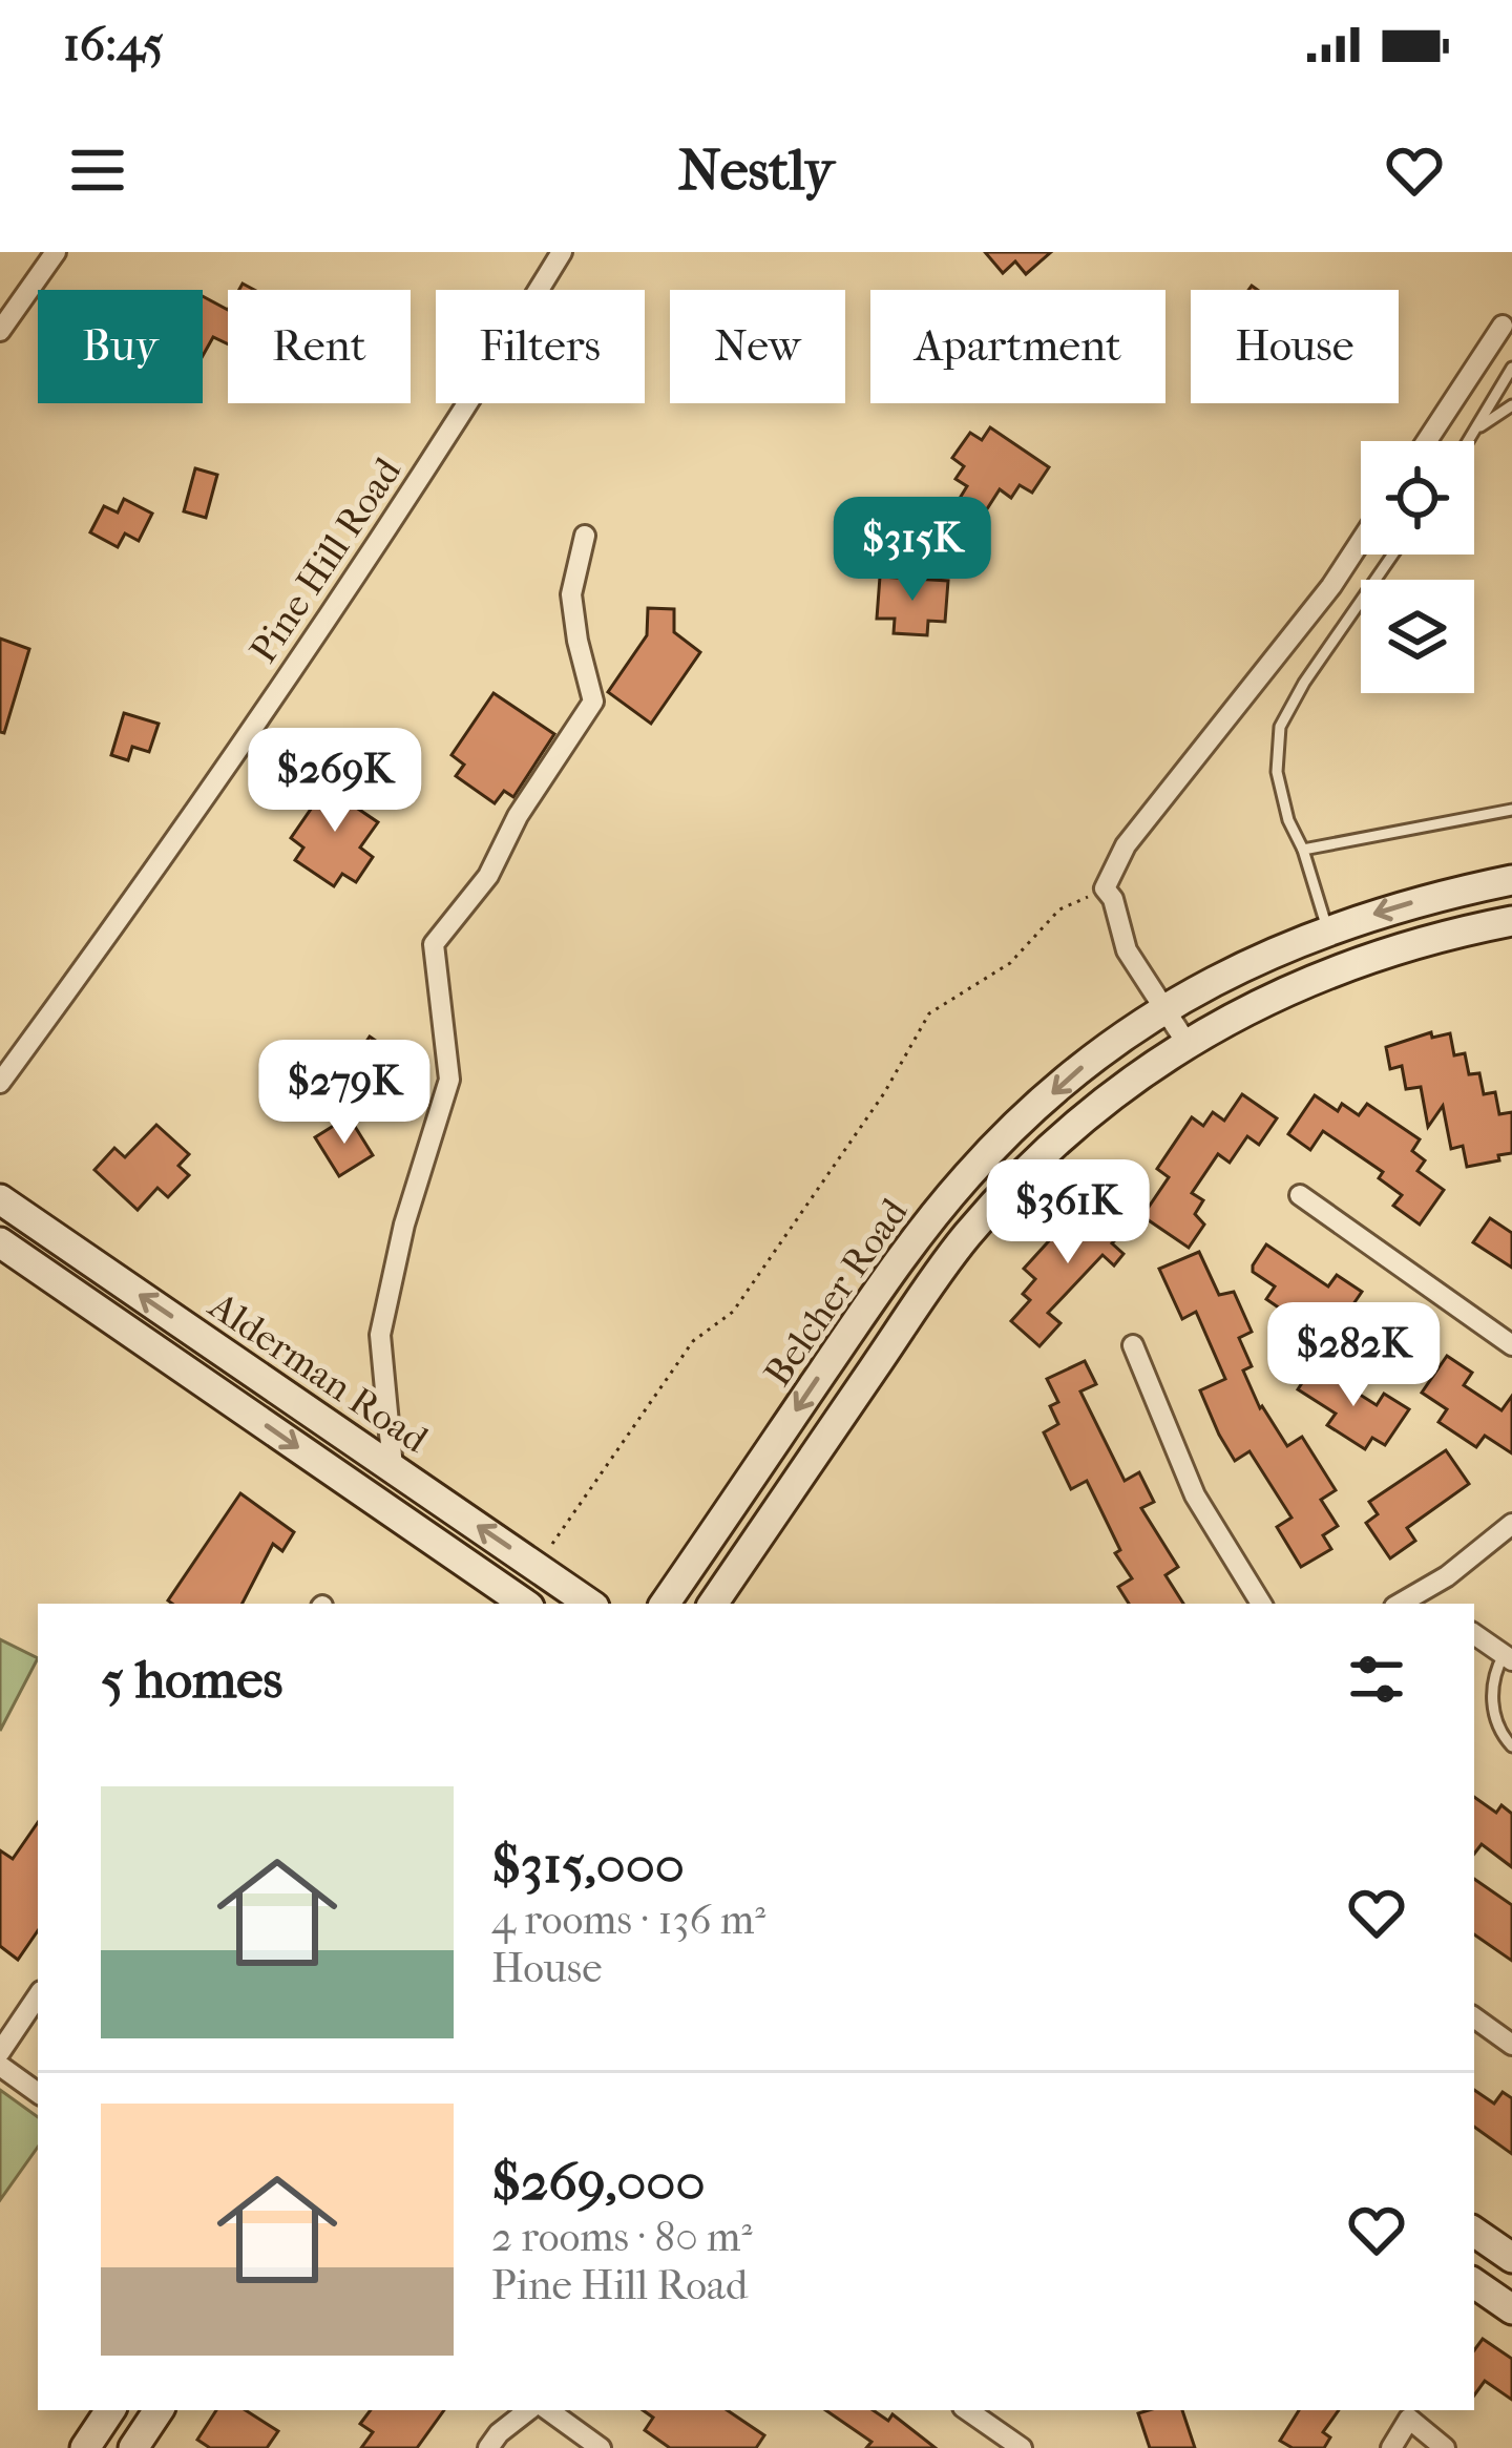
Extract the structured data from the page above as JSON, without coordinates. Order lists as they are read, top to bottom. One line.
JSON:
{"streets":{"main road":["Belcher Road","Alderman Road"],"street":["Pine Hill Road"]},"page":{"status":"16:45","header":"Nestly","chip":["Buy","Rent","Filters","New","Apartment","House"],"price":["$315K","$269K","$279K","$361K","$282K"],"heading":"5 homes","list":[{"name":"$315,000","note":"4 rooms · 136 m² · House"},{"name":"$269,000","note":"2 rooms · 80 m² · Pine Hill Road"}]}}
